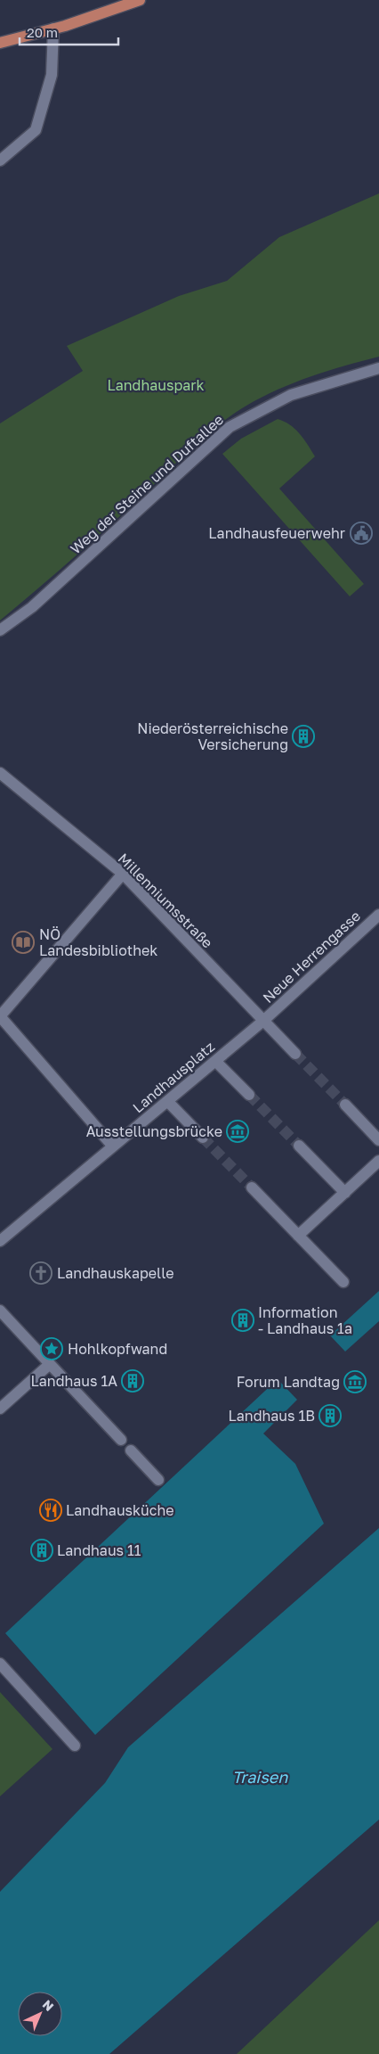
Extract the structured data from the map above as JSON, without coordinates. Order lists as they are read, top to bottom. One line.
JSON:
{"streets":{"street":["Weg der Steine und Duftallee","Millenniumsstraße","Neue Herrengasse","Landhausplatz"]},"crossings":[["Millenniumsstraße","Neue Herrengasse"],["Millenniumsstraße","Landhausplatz"],["Neue Herrengasse","Landhausplatz"]],"water":["Traisen"],"parks":["Landhauspark"],"places":{"public building":["Landhausfeuerwehr"],"building":["Niederösterreichische Versicherung","Information - Landhaus 1a","Landhaus 1A","Landhaus 1B","Landhaus 11"],"library":["NÖ Landesbibliothek"],"museum":["Ausstellungsbrücke","Forum Landtag"],"church":["Landhauskapelle"],"place":["Hohlkopfwand"],"restaurant":["Landhausküche"]},"scale_bar":"20 m","north":"top right"}
